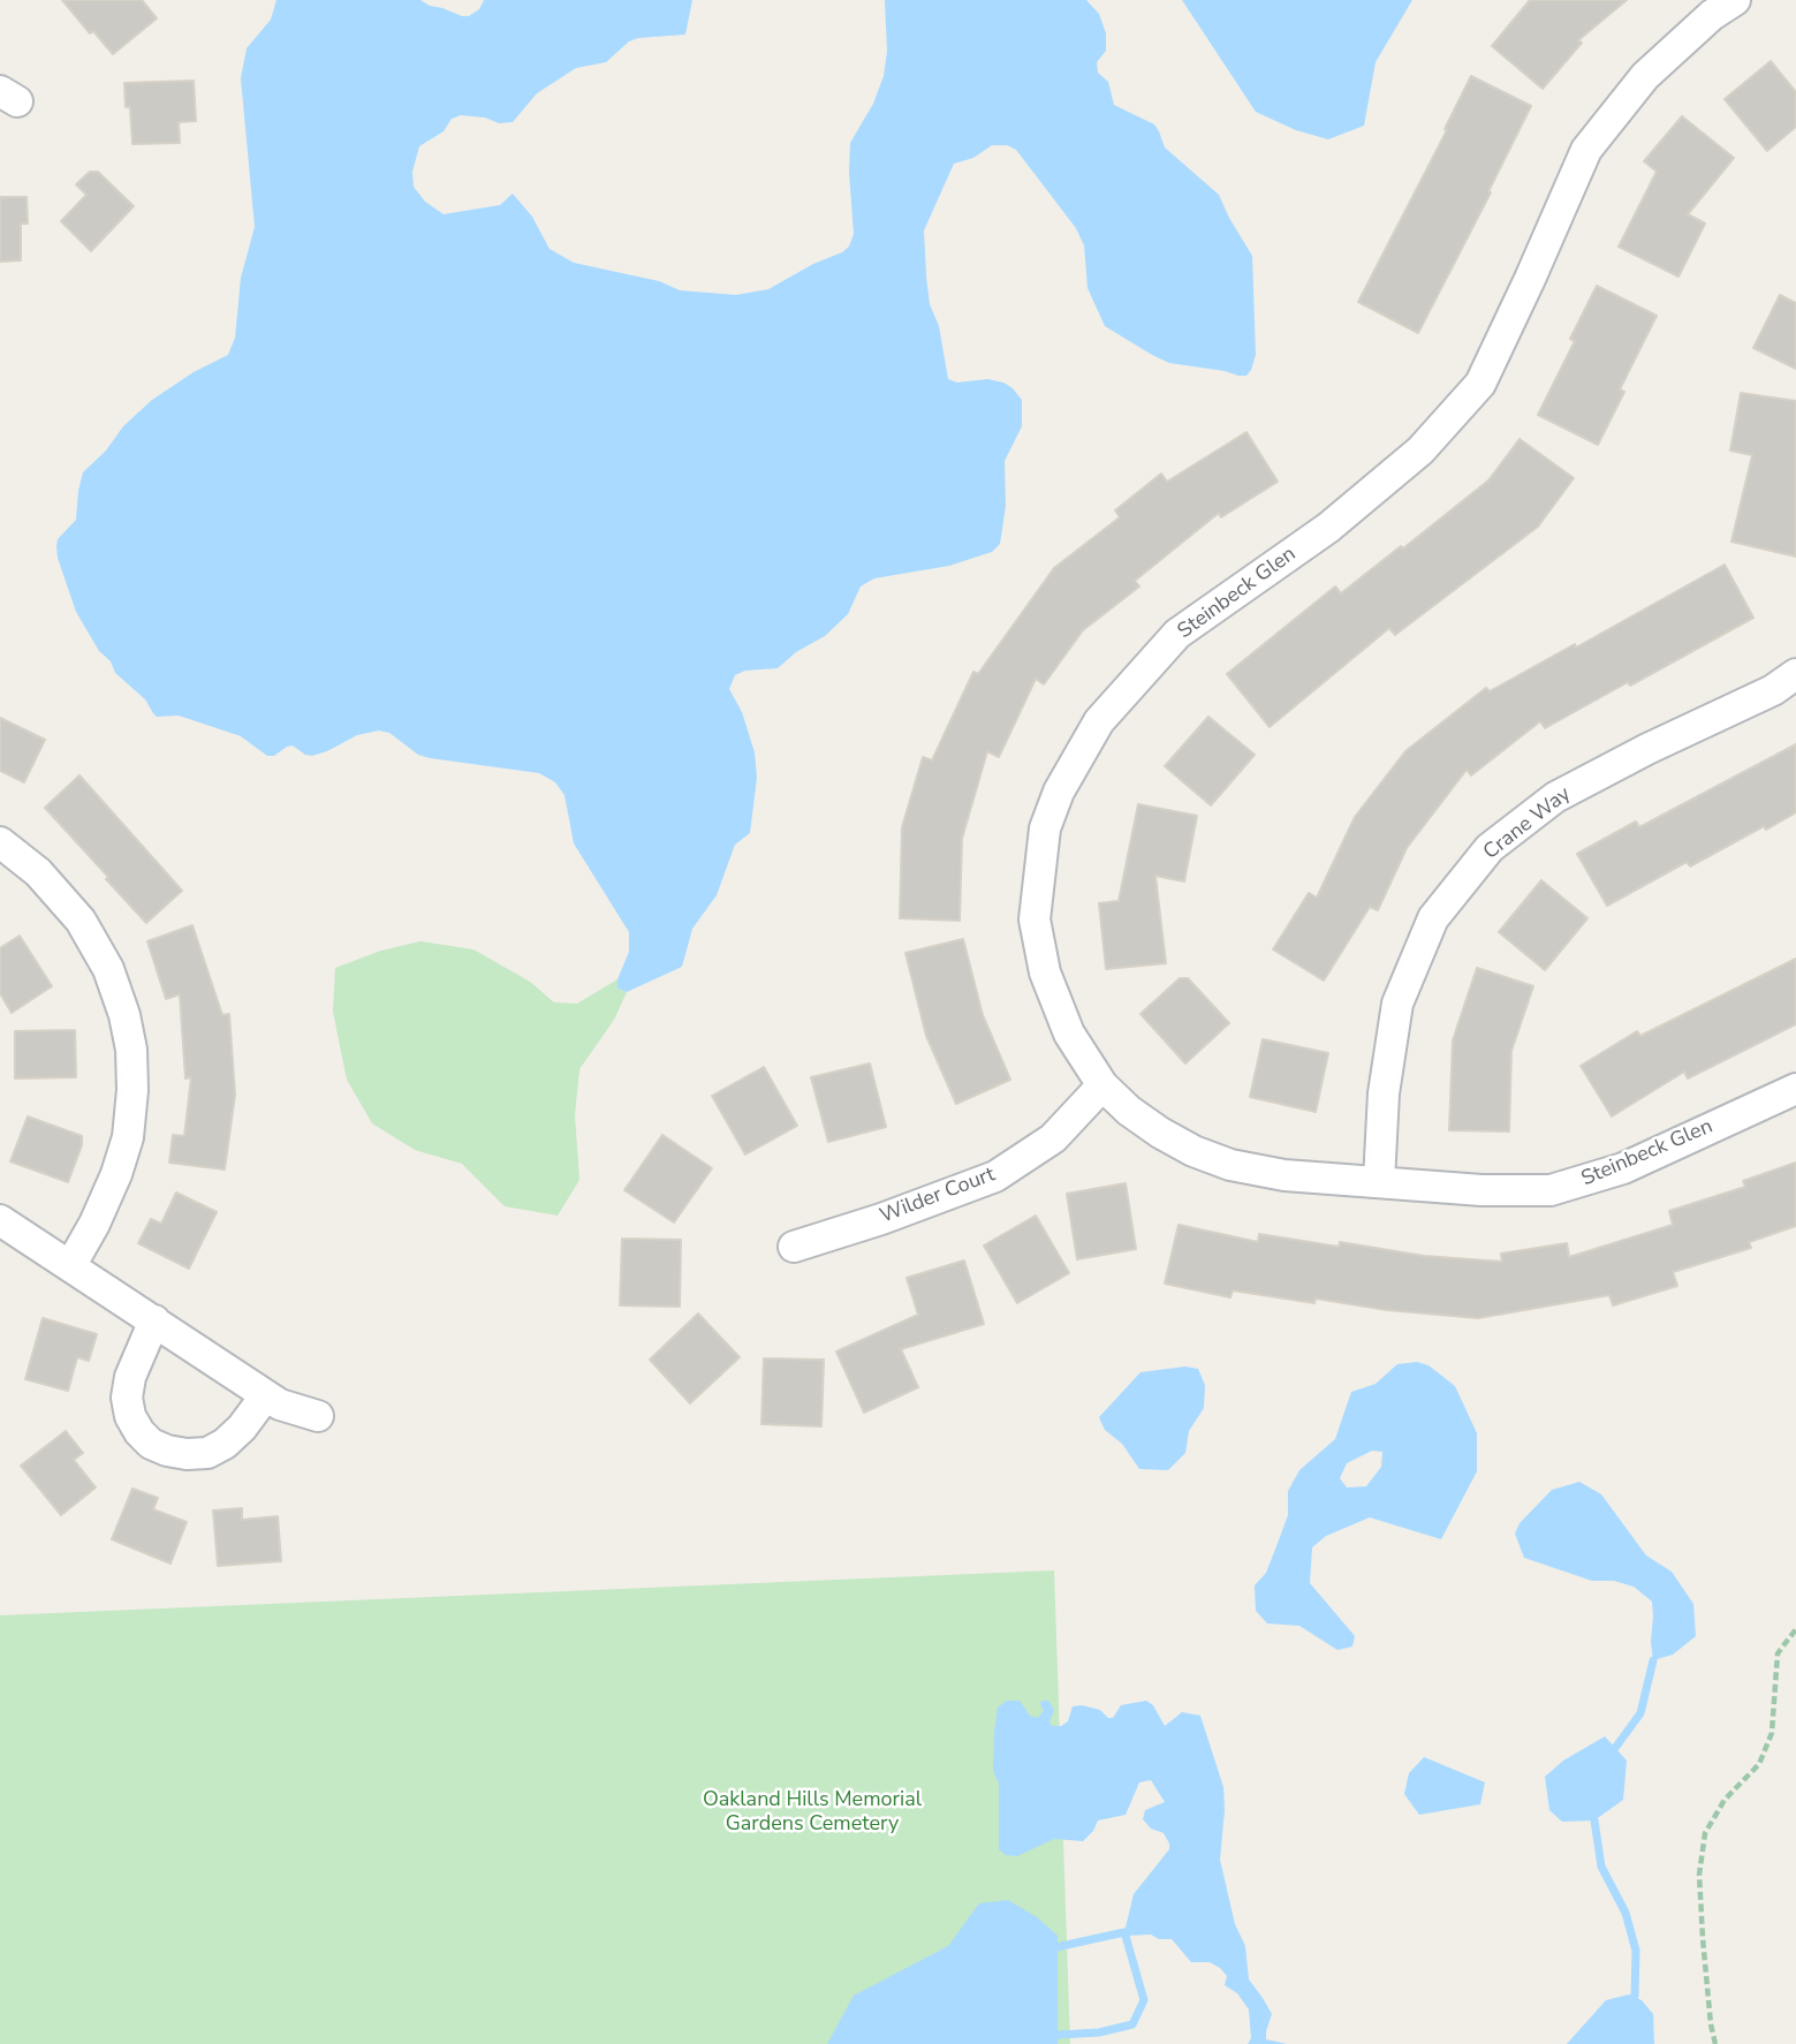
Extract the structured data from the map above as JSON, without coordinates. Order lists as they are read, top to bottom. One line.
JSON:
{"streets":{"street":["Steinbeck Glen","Crane Way","Wilder Court"]},"crossings":[["Steinbeck Glen","Crane Way"],["Steinbeck Glen","Wilder Court"]],"parks":["Oakland Hills Memorial Gardens Cemetery"]}
